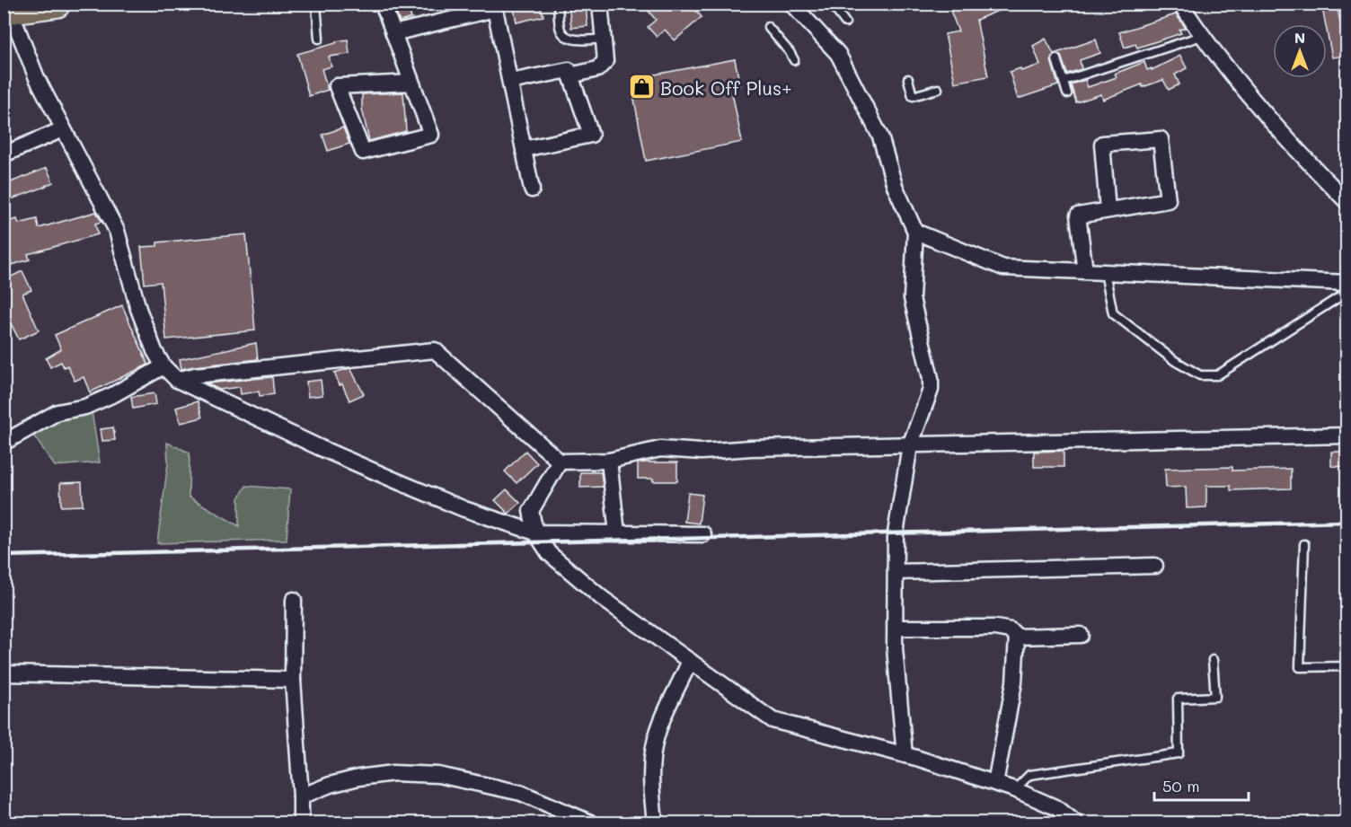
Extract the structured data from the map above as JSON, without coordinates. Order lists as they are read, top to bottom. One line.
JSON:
{"places":{"shop":["Book Off Plus+"]},"scale_bar":"50 m","north":"top"}
